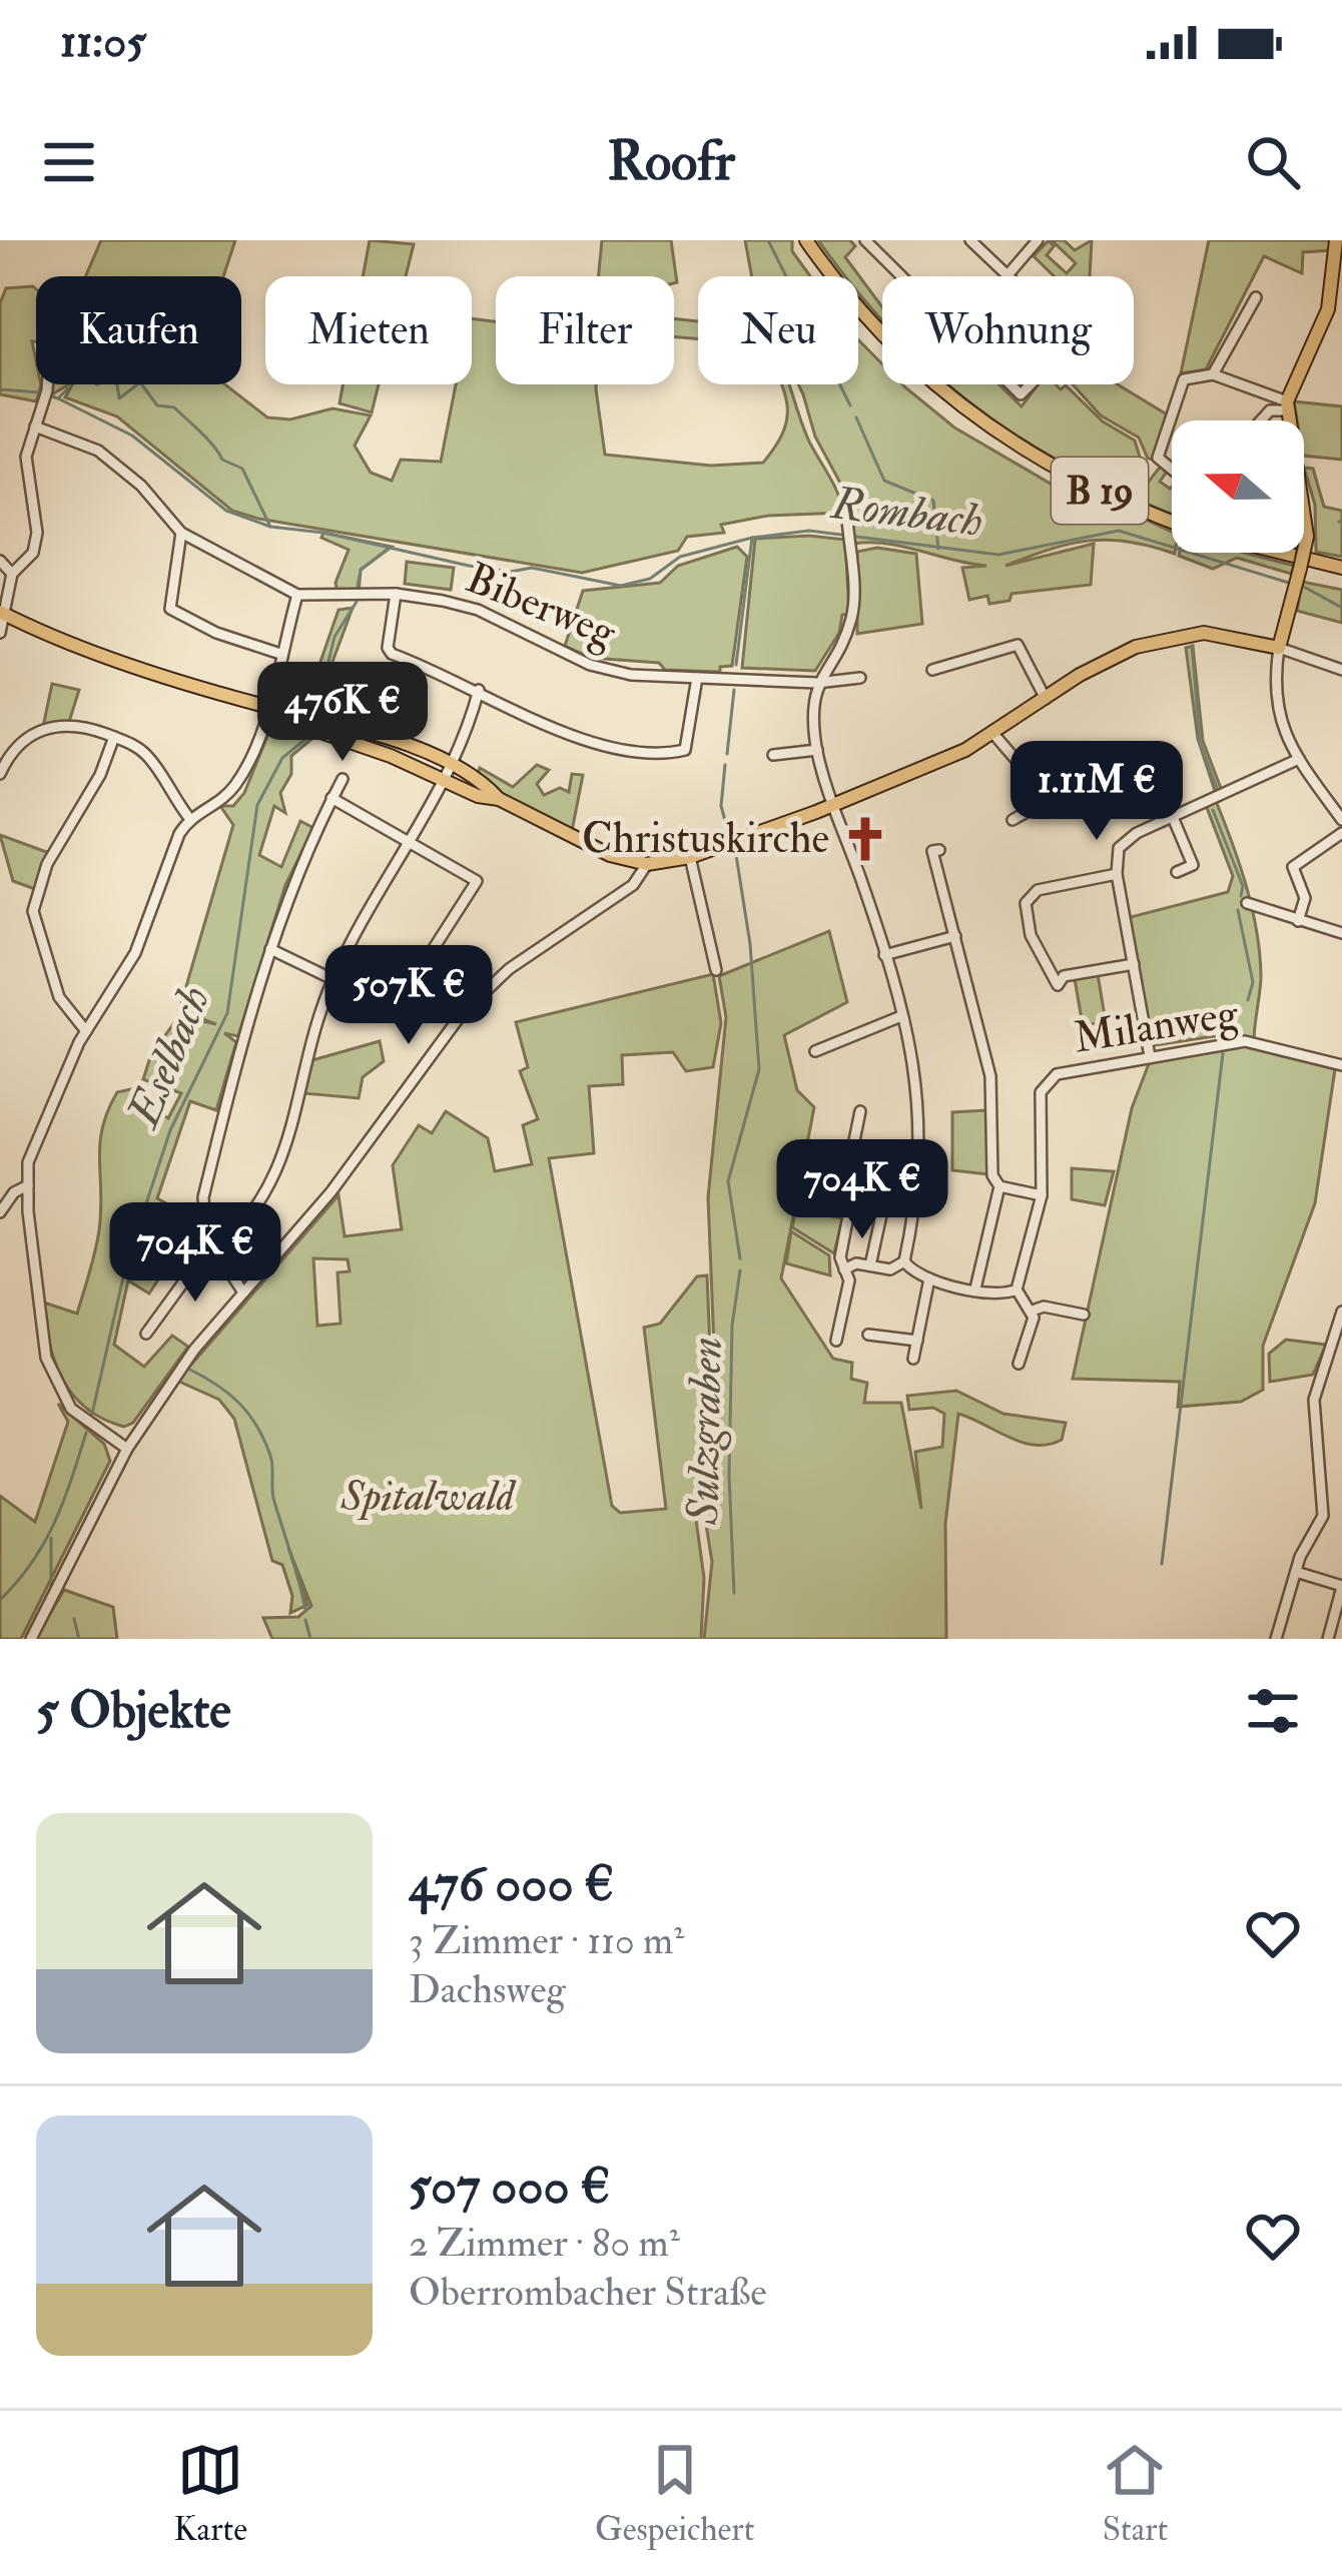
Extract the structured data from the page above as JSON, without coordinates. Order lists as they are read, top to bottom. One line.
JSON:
{"streets":{"main road":["B 19"],"street":["Biberweg","Milanweg"]},"water":["Rombach","Eselbach","Sulzgraben"],"parks":["Spitalwald"],"places":{"church":["Christuskirche"]},"north":"left","page":{"status":"11:05","header":"Roofr","chip":["Kaufen","Mieten","Filter","Neu","Wohnung"],"price":["476K €","1.11M €","507K €","704K €","704K €"],"heading":"5 Objekte","list":[{"name":"476 000 €","note":"3 Zimmer · 110 m² · Dachsweg"},{"name":"507 000 €","note":"2 Zimmer · 80 m² · Oberrombacher Straße"}],"tabs":["Karte","Gespeichert","Start"]}}
